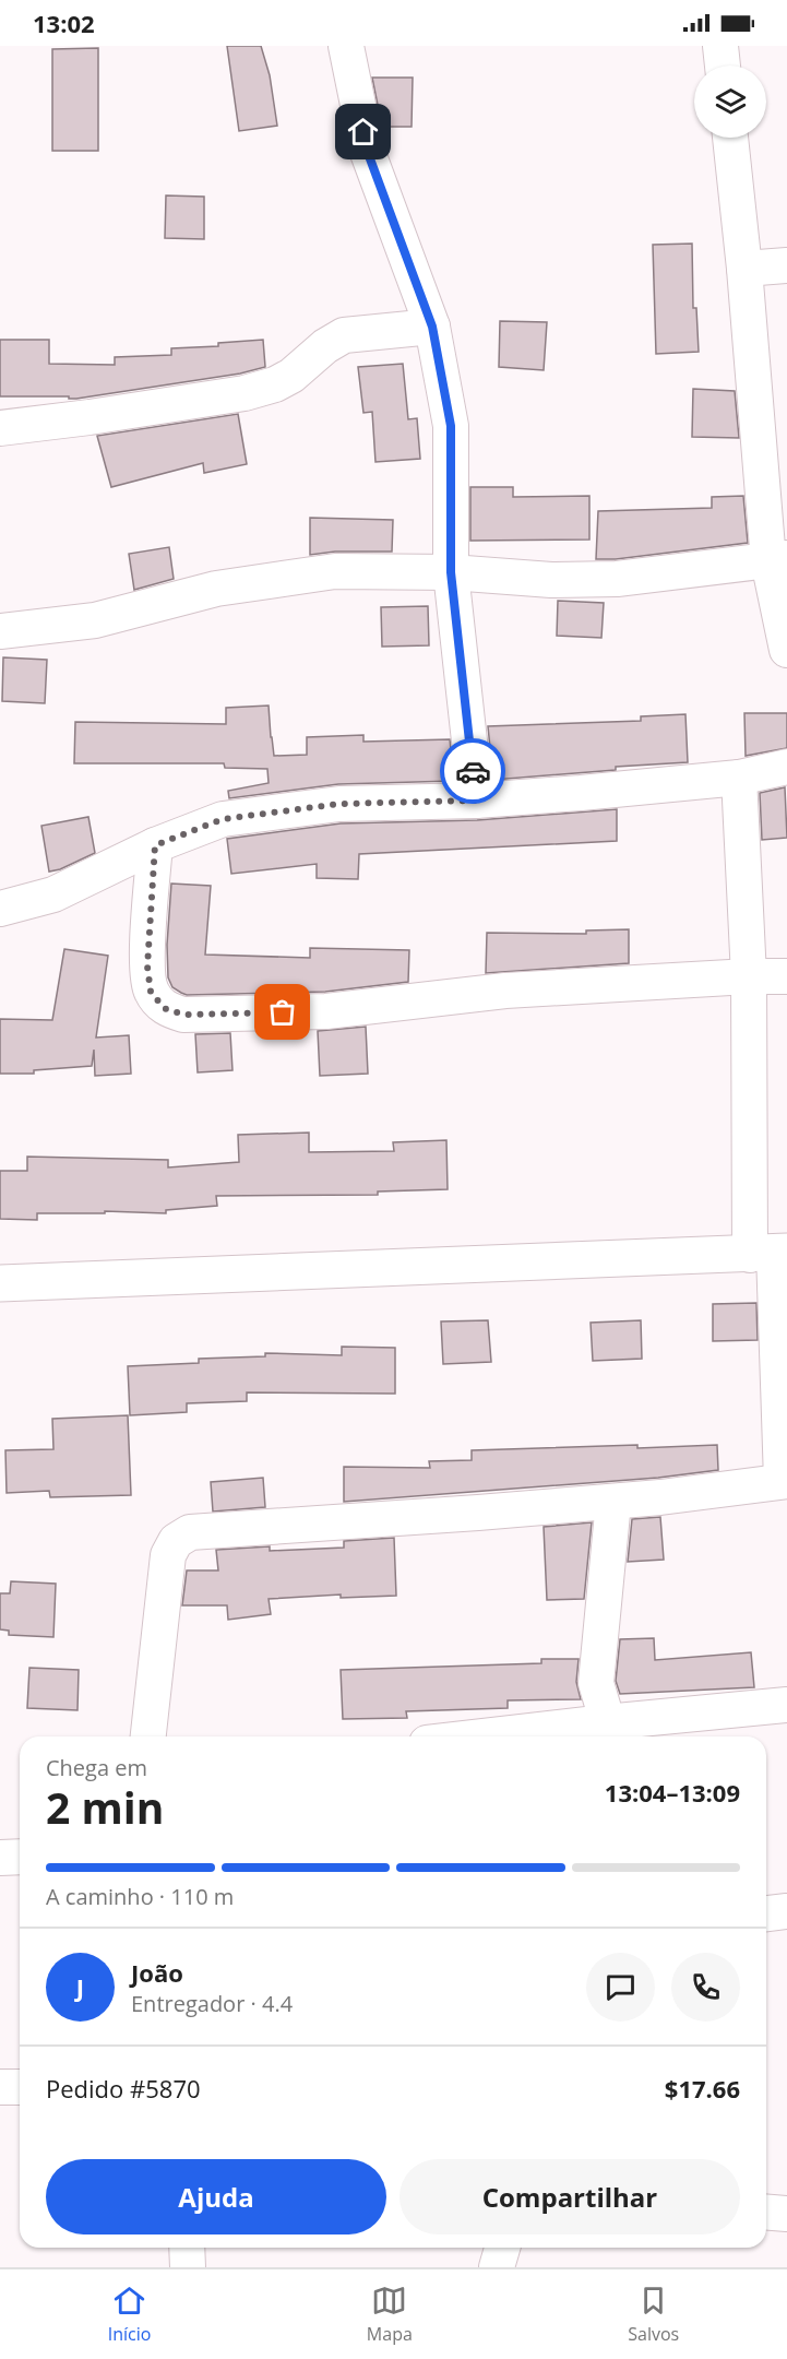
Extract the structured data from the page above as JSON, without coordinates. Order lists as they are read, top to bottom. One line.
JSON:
{"page":{"status":"13:02","heading":["2 min","Chega em","13:04–13:09"],"panel":["João","Entregador · 4.4","Pedido #5870","$17.66"],"bar":"A caminho · 110 m","round":"J","buttons":["Ajuda","Compartilhar"],"tabs":["Início","Mapa","Salvos"]}}
